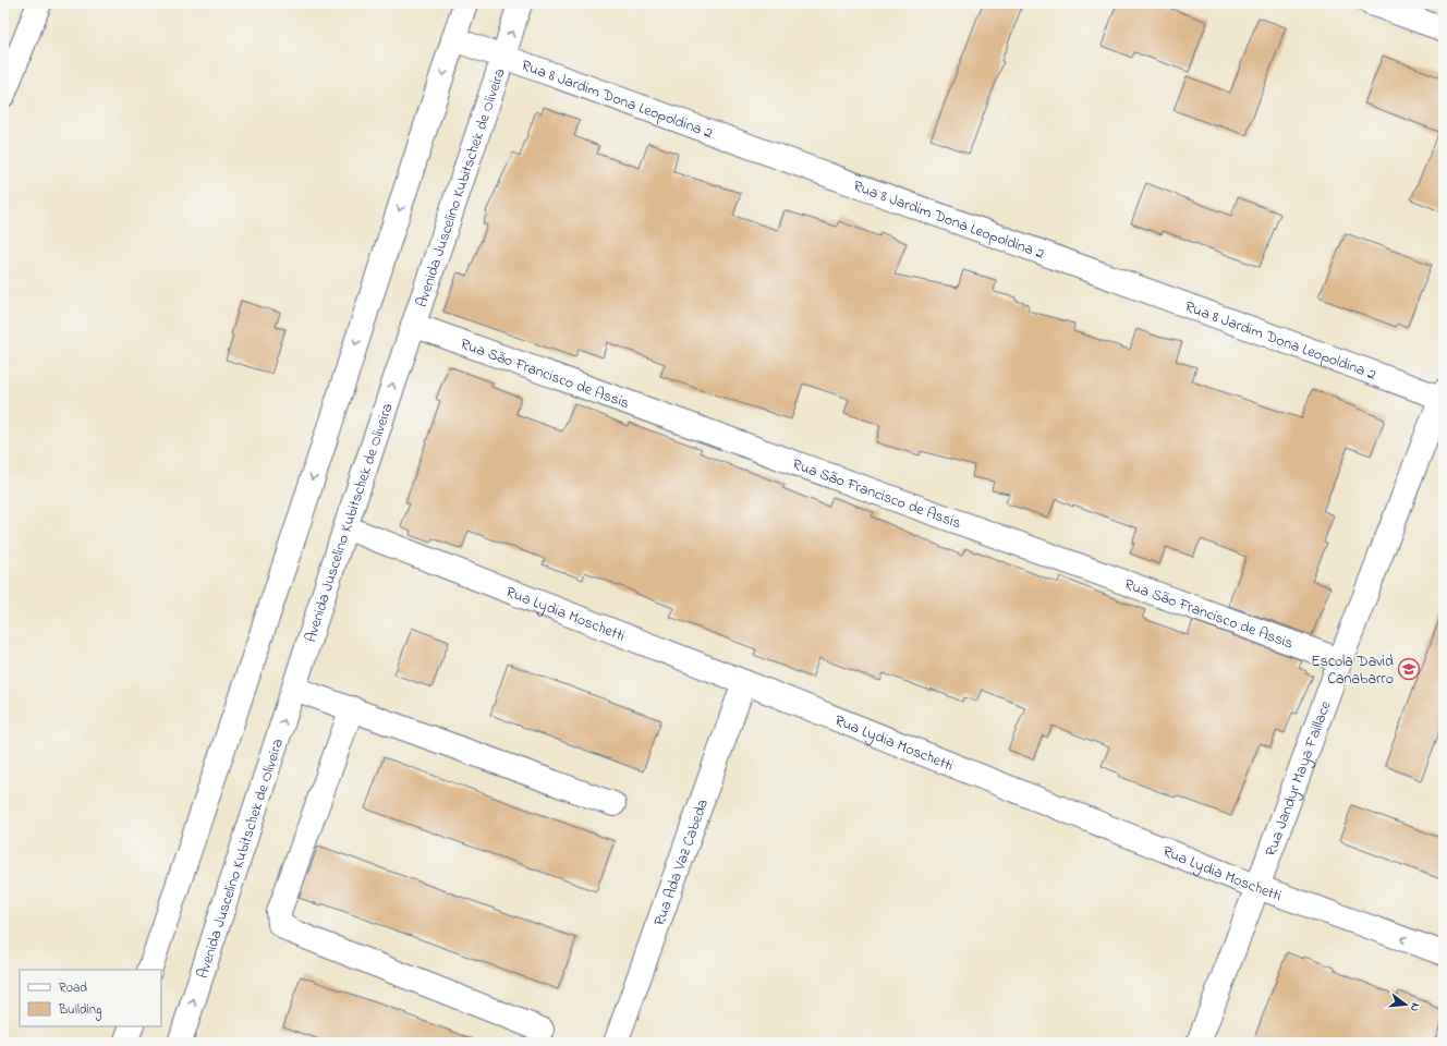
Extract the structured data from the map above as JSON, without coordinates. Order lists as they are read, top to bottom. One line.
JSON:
{"streets":{"street":["Rua 8 Jardim Dona Leopoldina 2","Avenida Juscelino Kubitschek de Oliveira","Rua São Francisco de Assis","Rua Lydia Moschetti","Rua Jandyr Maya Faillace","Rua Ada Vaz Cabeda"]},"crossings":[["Rua 8 Jardim Dona Leopoldina 2","Avenida Juscelino Kubitschek de Oliveira"],["Rua 8 Jardim Dona Leopoldina 2","Rua Jandyr Maya Faillace"],["Avenida Juscelino Kubitschek de Oliveira","Rua São Francisco de Assis"],["Avenida Juscelino Kubitschek de Oliveira","Rua Lydia Moschetti"],["Rua São Francisco de Assis","Rua Jandyr Maya Faillace"],["Rua Lydia Moschetti","Rua Jandyr Maya Faillace"],["Rua Lydia Moschetti","Rua Ada Vaz Cabeda"]],"places":{"school or university":["Escola David Canabarro"]},"legend":["Road","Building"],"north":"right"}
